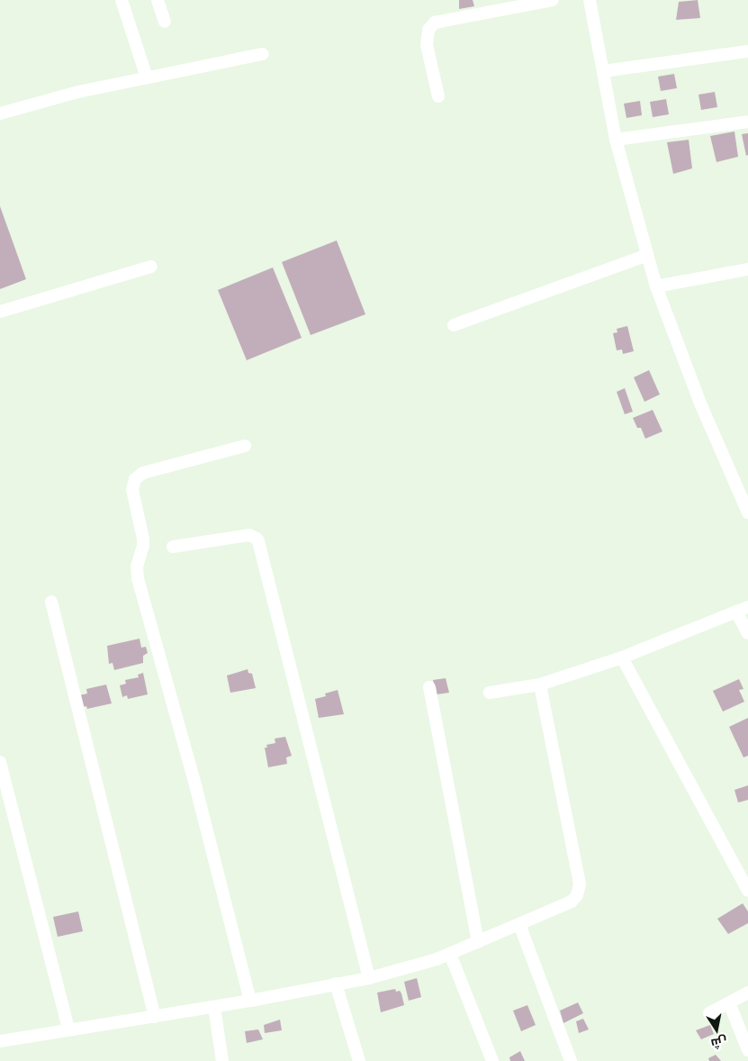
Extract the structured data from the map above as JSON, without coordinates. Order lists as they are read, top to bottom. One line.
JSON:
{"north":"bottom"}
